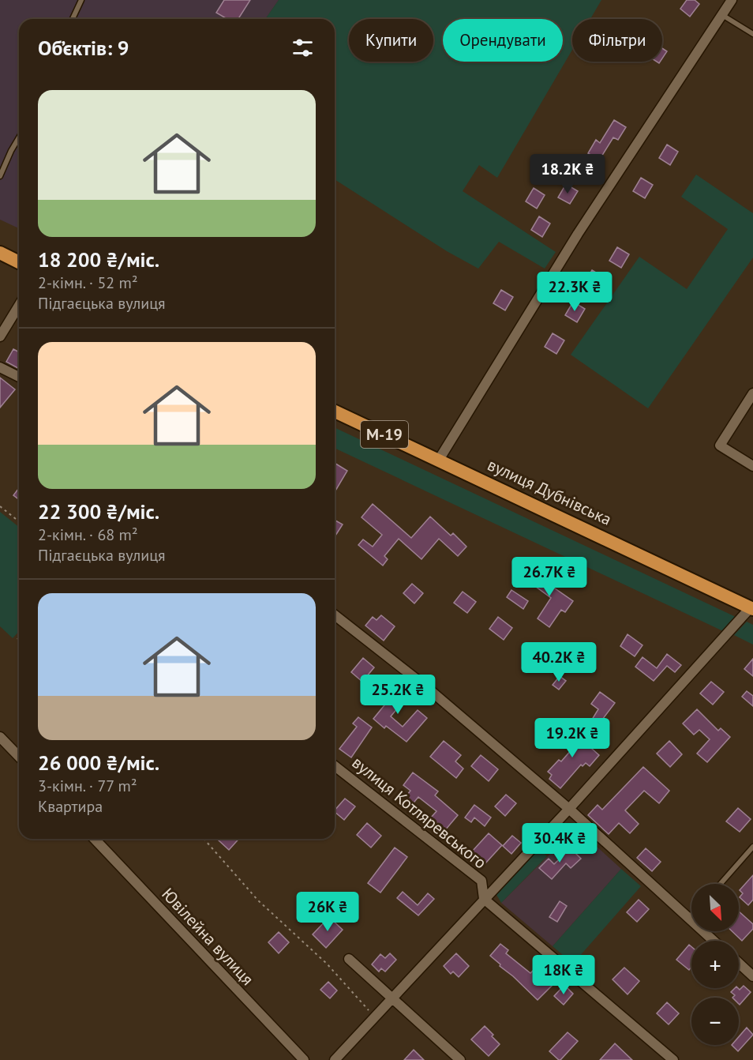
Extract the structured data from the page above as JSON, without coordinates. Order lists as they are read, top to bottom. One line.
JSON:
{"streets":{"highway":["М-19","вулиця Дубнівська"],"street":["вулиця Котляревського","Ювілейна вулиця"]},"north":"bottom right","page":{"chip":["Купити","Орендувати","Фільтри"],"heading":"Об’єктів: 9","list":[{"name":"18 200 ₴/міс.","note":"2-кімн. · 52 m² · Підгаєцька вулиця"},{"name":"22 300 ₴/міс.","note":"2-кімн. · 68 m² · Підгаєцька вулиця"},{"name":"26 000 ₴/міс.","note":"3-кімн. · 77 m² · Квартира"}],"price":["18.2K ₴","22.3K ₴","26.7K ₴","40.2K ₴","25.2K ₴","19.2K ₴","30.4K ₴","26K ₴","18K ₴"],"map_buttons":["+","−"]}}
